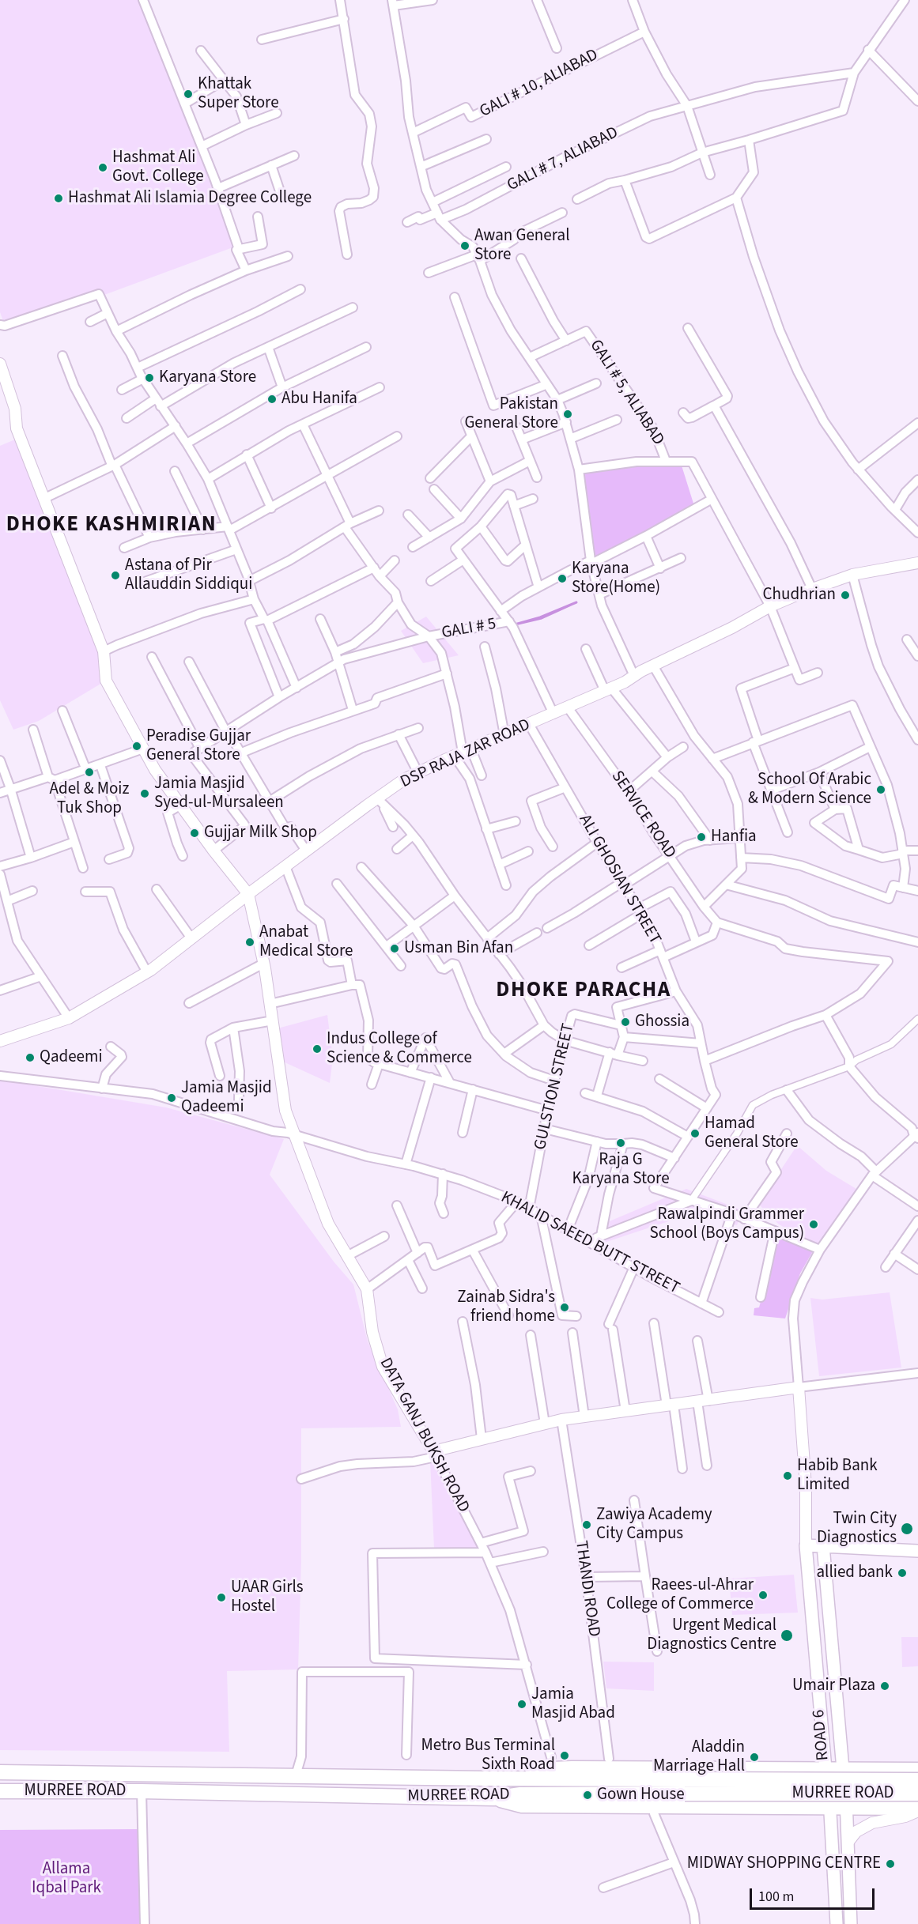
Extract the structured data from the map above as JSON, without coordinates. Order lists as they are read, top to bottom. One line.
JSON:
{"streets":{"main road":["ROAD 6","MURREE ROAD"],"street":["GALI # 10, ALIABAD","GALI # 7, ALIABAD","GALI # 5, ALIABAD","GALI # 5","DSP RAJA ZAR ROAD","SERVICE ROAD","ALI GHOSIAN STREET","GULSTION STREET","KHALID SAEED BUTT STREET","DATA GANJ BUKSH ROAD","THANDI ROAD"]},"crossings":[["DSP RAJA ZAR ROAD","SERVICE ROAD"],["DSP RAJA ZAR ROAD","ALI GHOSIAN STREET"],["DSP RAJA ZAR ROAD","DATA GANJ BUKSH ROAD"],["GULSTION STREET","KHALID SAEED BUTT STREET"],["KHALID SAEED BUTT STREET","DATA GANJ BUKSH ROAD"]],"districts":["DHOKE KASHMIRIAN","DHOKE PARACHA"],"parks":["Allama Iqbal Park"],"places":["Khattak Super Store","Hashmat Ali Govt. College","Hashmat Ali Islamia Degree College","Awan General Store","Karyana Store","Abu Hanifa","Pakistan General Store","Astana of Pir Allauddin Siddiqui","Karyana Store(Home)","Chudhrian","Peradise Gujjar General Store","Adel & Moiz Tuk Shop","School Of Arabic & Modern Science","Jamia Masjid Syed-ul-Mursaleen","Gujjar Milk Shop","Hanfia","Anabat Medical Store","Usman Bin Afan","Ghossia","Indus College of Science & Commerce","Qadeemi","Jamia Masjid Qadeemi","Hamad General Store","Raja G Karyana Store","Rawalpindi Grammer School (Boys Campus)","Zainab Sidra's friend home","Habib Bank Limited","Zawiya Academy City Campus","Twin City Diagnostics","allied bank","Raees-ul-Ahrar College of Commerce","UAAR Girls Hostel","Urgent Medical Diagnostics Centre","Umair Plaza","Jamia Masjid Abad","Metro Bus Terminal Sixth Road","Aladdin Marriage Hall","Gown House","MIDWAY SHOPPING CENTRE"],"scale_bar":"100 m"}
